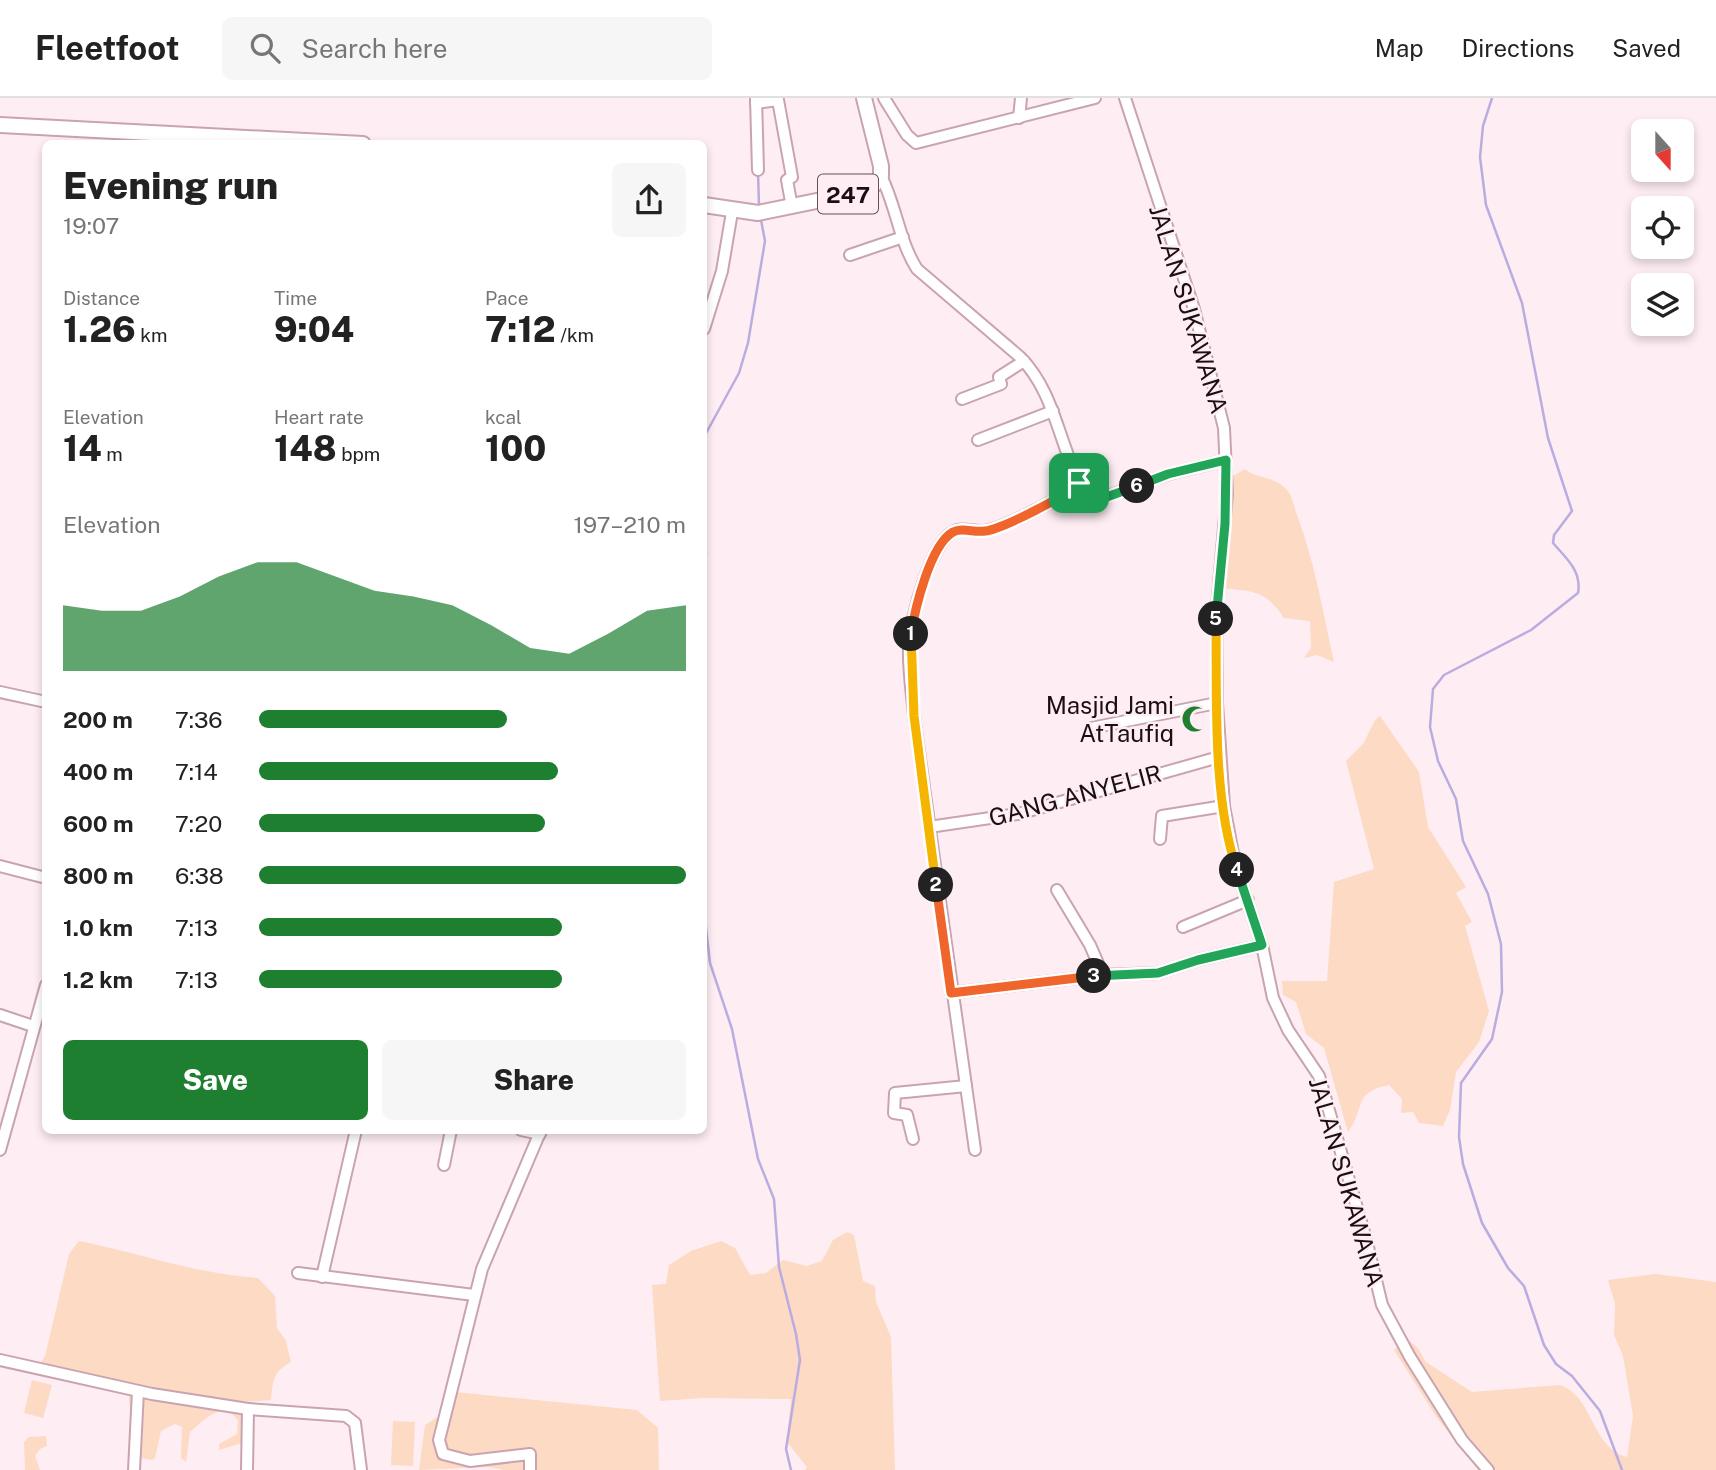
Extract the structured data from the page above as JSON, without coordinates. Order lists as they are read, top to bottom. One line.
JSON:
{"streets":{"main road":["247"],"street":["JALAN SUKAWANA","GANG ANYELIR"]},"crossings":[["JALAN SUKAWANA","GANG ANYELIR"]],"places":{"mosque":["Masjid Jami AtTaufiq"]},"north":"bottom","page":{"header":"Fleetfoot","search":"Search here","nav":["Map","Directions","Saved"],"heading":["Evening run","19:07"],"stats":[["Distance","1.26 km"],["Time","9:04"],["Pace","7:12 /km"],["Elevation","14 m"],["Heart rate","148 bpm"],["kcal","100"]],"pins":["6","5","1","4","2","3"],"chart":["Elevation","197–210 m"],"list":[{"name":"200 m","note":"7:36"},{"name":"400 m","note":"7:14"},{"name":"600 m","note":"7:20"},{"name":"800 m","note":"6:38"},{"name":"1.0 km","note":"7:13"},{"name":"1.2 km","note":"7:13"}],"buttons":["Save","Share"]}}
